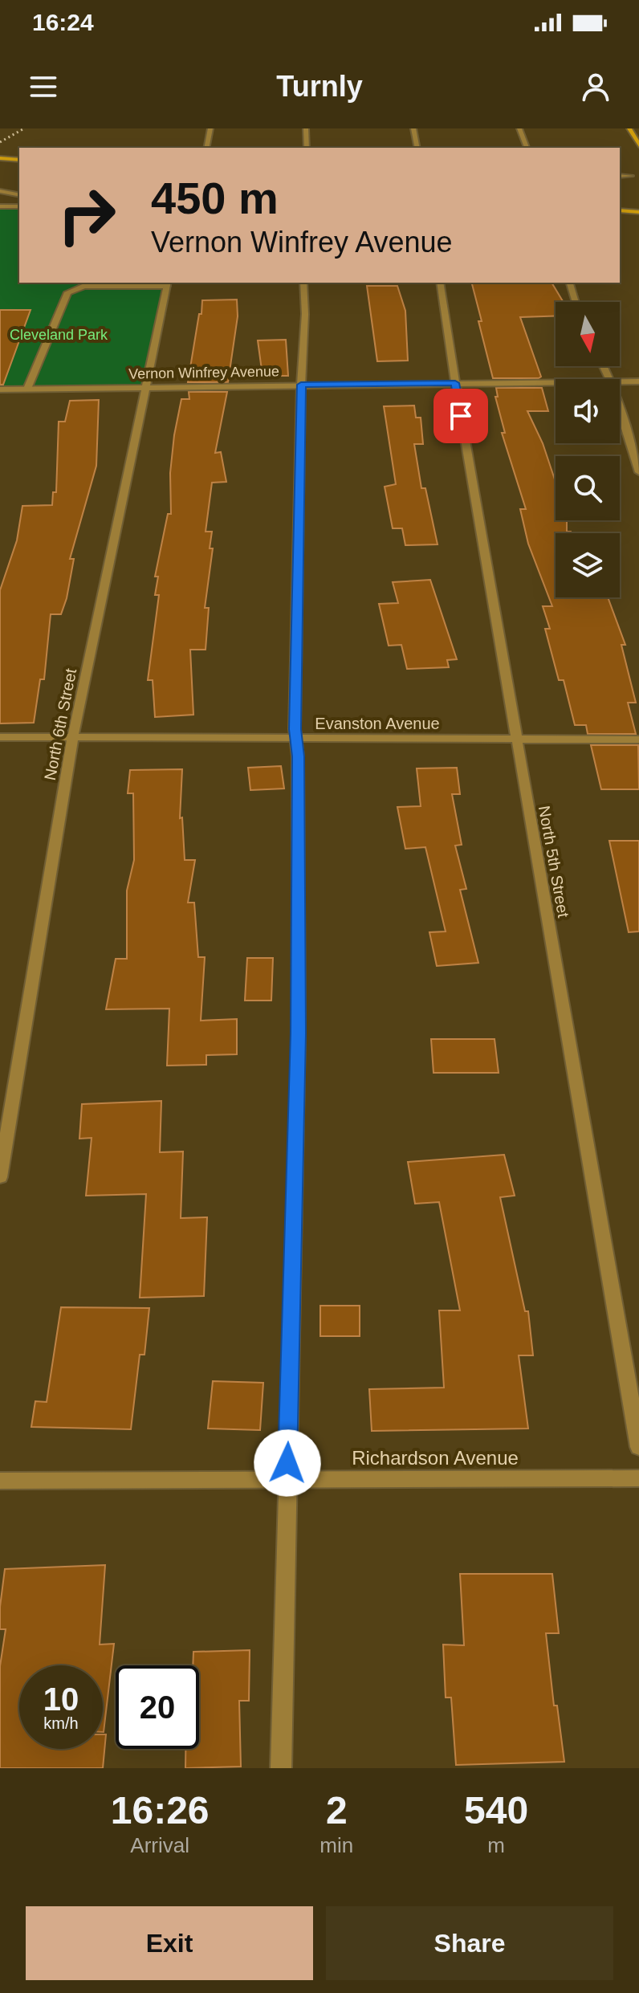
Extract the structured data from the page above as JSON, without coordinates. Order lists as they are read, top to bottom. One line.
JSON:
{"streets":{"street":["Vernon Winfrey Avenue","Evanston Avenue","North 6th Street","North 5th Street","Richardson Avenue"]},"crossings":[["Vernon Winfrey Avenue","North 6th Street"],["Vernon Winfrey Avenue","North 5th Street"],["Evanston Avenue","North 6th Street"],["Evanston Avenue","North 5th Street"]],"parks":["Cleveland Park"],"north":"bottom","page":{"status":"16:24","header":"Turnly","turn":["450 m","Vernon Winfrey Avenue"],"speed":"10 km/h","limit":"20","eta":["16:26","Arrival","2","min","540","m"],"buttons":["Exit","Share"]}}
